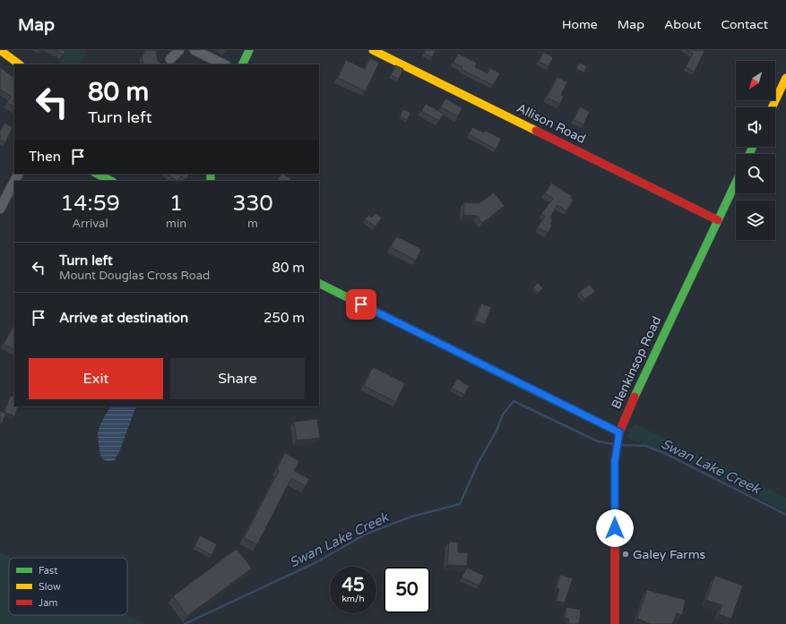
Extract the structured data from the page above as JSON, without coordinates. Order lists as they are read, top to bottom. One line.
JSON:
{"streets":{"street":["Allison Road","Blenkinsop Road"]},"crossings":[["Allison Road","Blenkinsop Road"]],"water":["Swan Lake Creek"],"places":["Galey Farms"],"legend":["Fast","Slow","Jam"],"north":"bottom left","page":{"header":"Map","nav":["Home","Map","About","Contact"],"turn":["80 m","Turn left"],"then":"Then","eta":["14:59","Arrival","1","min","330","m"],"list":[{"name":"Turn left","note":"Mount Douglas Cross Road","value":"80 m"},{"name":"Arrive at destination","value":"250 m"}],"buttons":["Exit","Share"],"speed":"45 km/h","limit":"50"}}
